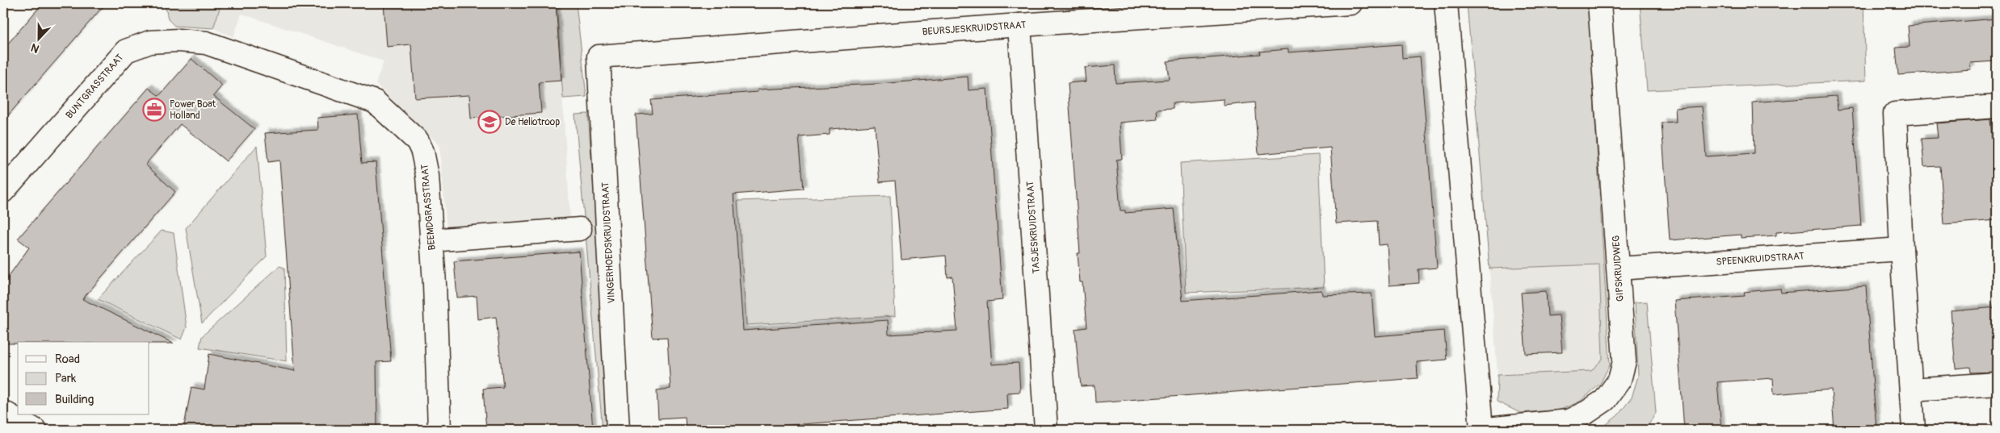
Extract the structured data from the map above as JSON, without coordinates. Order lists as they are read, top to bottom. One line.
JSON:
{"streets":{"street":["BEURSJESKRUIDSTRAAT","BUNTGRASSTRAAT","BEEMDGRASSTRAAT","TASJESKRUIDSTRAAT","VINGERHOEDSKRUIDSTRAAT","SPEENKRUIDSTRAAT","GIPSKRUIDWEG"]},"crossings":[["BEURSJESKRUIDSTRAAT","TASJESKRUIDSTRAAT"],["BEURSJESKRUIDSTRAAT","VINGERHOEDSKRUIDSTRAAT"],["BUNTGRASSTRAAT","BEEMDGRASSTRAAT"],["SPEENKRUIDSTRAAT","GIPSKRUIDWEG"]],"places":{"office":["Power Boat Holland"],"school or university":["De Heliotroop"]},"legend":["Road","Park","Building"],"north":"bottom"}
